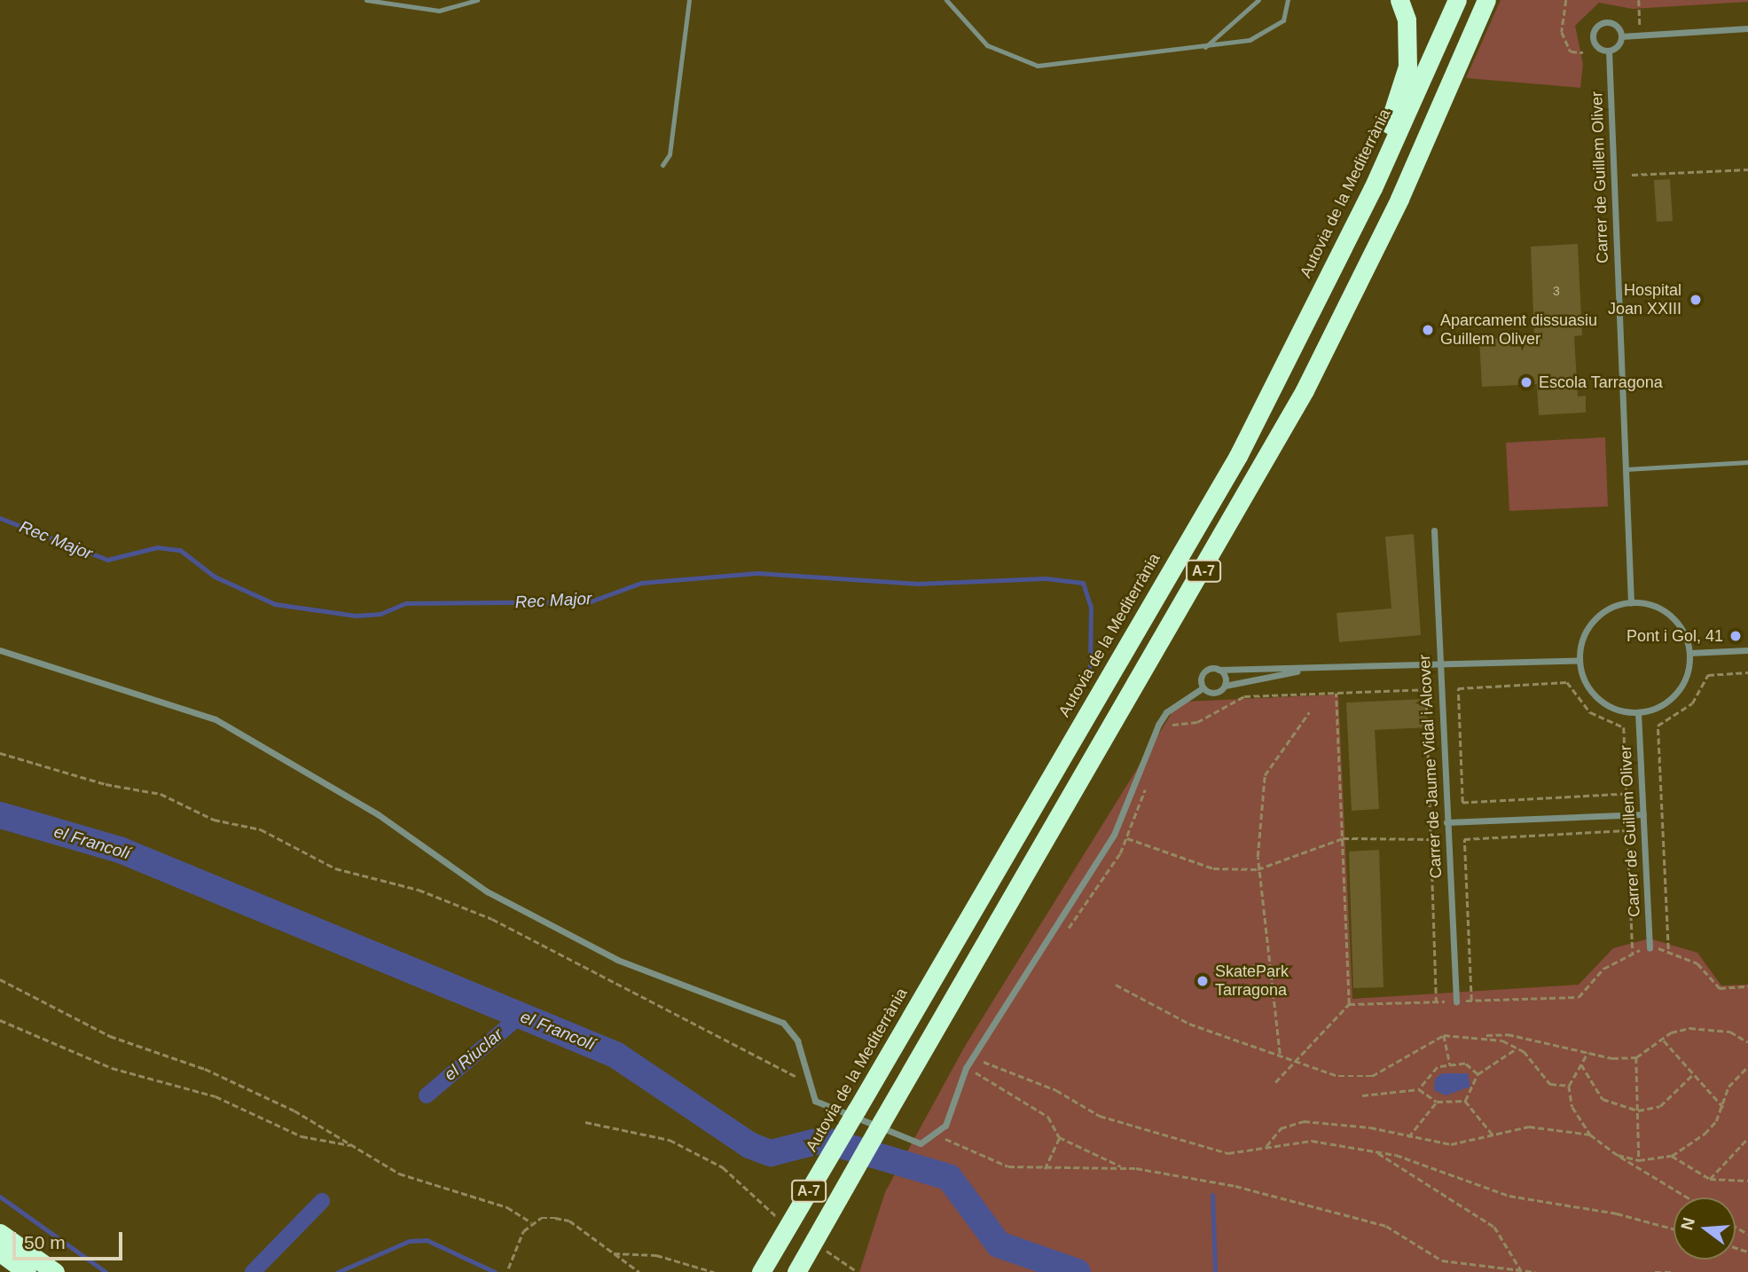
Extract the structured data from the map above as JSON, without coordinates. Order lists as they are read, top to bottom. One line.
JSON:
{"streets":{"highway":["Autovia de la Mediterrània","A-7"],"street":["Carrer de Guillem Oliver","Carrer de Jaume Vidal i Alcover"]},"water":["Rec Major","el Francolí","el Riuclar"],"places":["Hospital Joan XXIII","Aparcament dissuasiu Guillem Oliver","Escola Tarragona","Pont i Gol, 41","SkatePark Tarragona"],"house_numbers":["3"],"scale_bar":"50 m","north":"left"}
